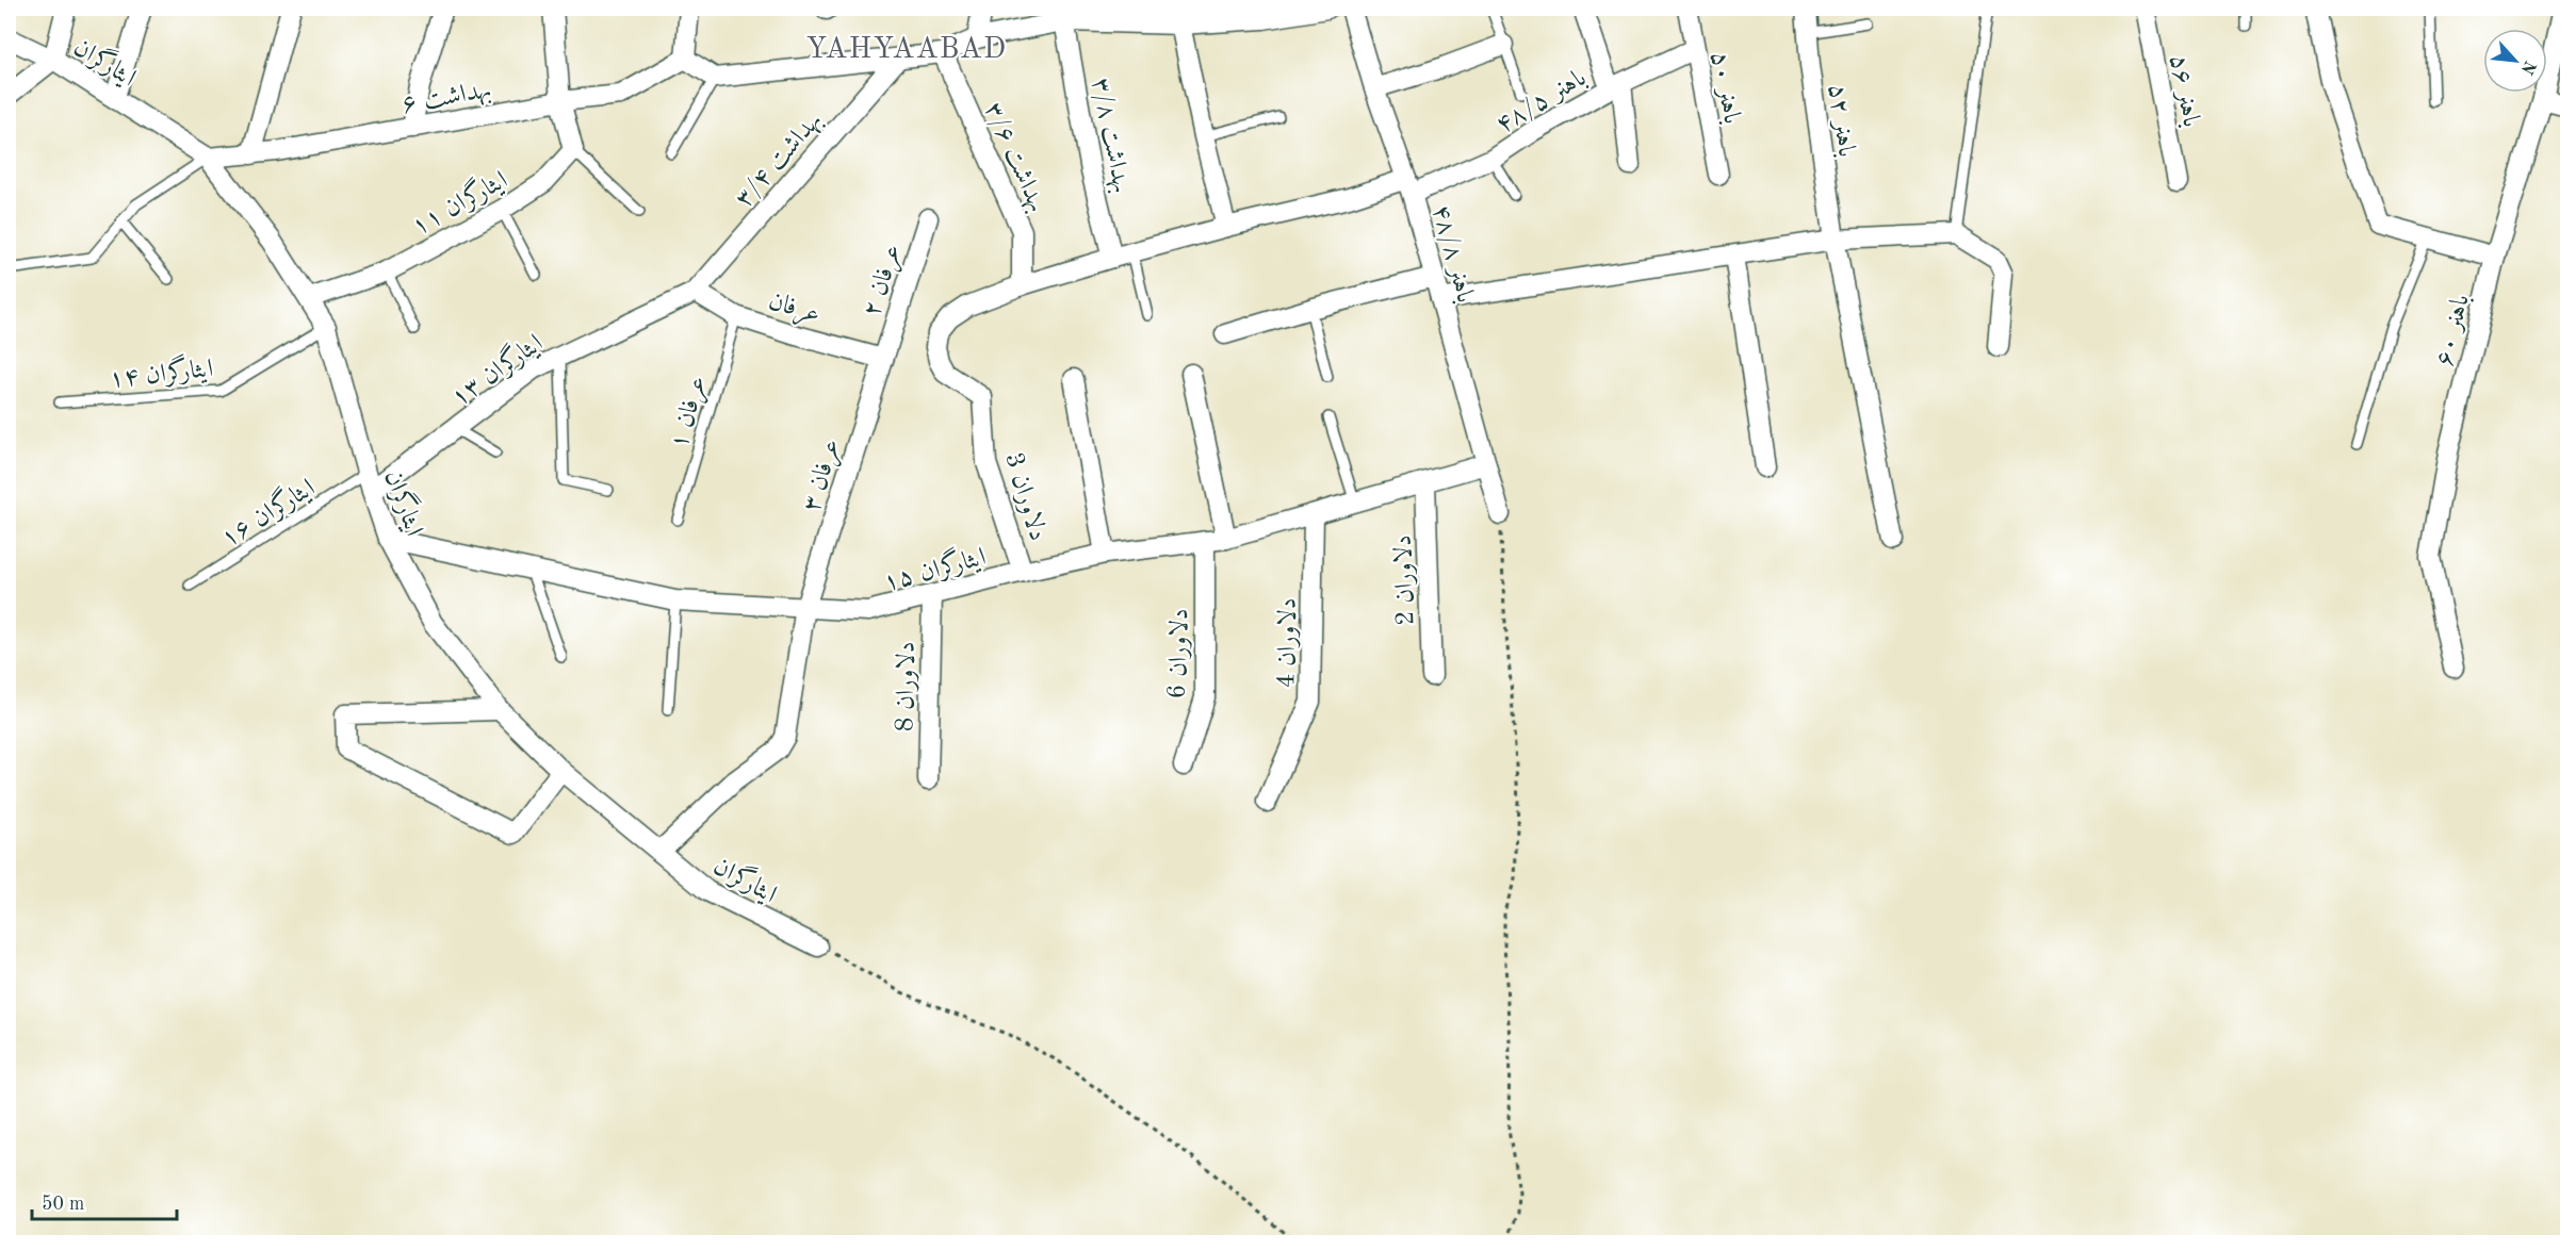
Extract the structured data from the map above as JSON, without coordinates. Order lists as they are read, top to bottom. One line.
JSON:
{"streets":{"street":["ایثارگران","باهنر ۵۰","باهنر ۵۶","بهداشت ۶","باهنر ۴۸/۵","باهنر ۵۲","بهداشت ۳/۸","بهداشت ۳/۶","بهداشت ۳/۴","ایثارگران ۱۱","باهنر ۴۸/۸","عرفان ۲","عرفان","باهنر ۶۰","ایثارگران ۱۳","عرفان ۳","دلاوران 3","ایثارگران ۱۵","دلاوران 2","دلاوران 4","دلاوران 6","دلاوران 8"],"lane":["ایثارگران ۱۴","عرفان ۱","ایثارگران ۱۶"]},"crossings":[["ایثارگران","بهداشت ۶"],["ایثارگران","ایثارگران ۱۱"],["ایثارگران","ایثارگران ۱۳"],["ایثارگران","ایثارگران ۱۴"],["ایثارگران","عرفان ۳"],["ایثارگران","ایثارگران ۱۶"],["ایثارگران","ایثارگران ۱۵"],["باهنر ۵۰","باهنر ۴۸/۵"],["باهنر ۴۸/۵","بهداشت ۳/۸"],["باهنر ۴۸/۵","بهداشت ۳/۶"],["باهنر ۴۸/۵","باهنر ۴۸/۸"],["باهنر ۴۸/۵","دلاوران 3"],["بهداشت ۳/۴","عرفان"],["بهداشت ۳/۴","ایثارگران ۱۳"],["باهنر ۴۸/۸","ایثارگران ۱۵"],["عرفان ۲","عرفان"],["عرفان ۲","عرفان ۳"],["عرفان","ایثارگران ۱۳"],["عرفان","عرفان ۱"],["عرفان","عرفان ۳"],["ایثارگران ۱۳","ایثارگران ۱۶"],["عرفان ۳","ایثارگران ۱۵"],["دلاوران 3","ایثارگران ۱۵"],["ایثارگران ۱۵","دلاوران 2"],["ایثارگران ۱۵","دلاوران 4"],["ایثارگران ۱۵","دلاوران 6"],["ایثارگران ۱۵","دلاوران 8"]],"districts":["YAHYAABAD"],"scale_bar":"50 m","north":"bottom right"}
